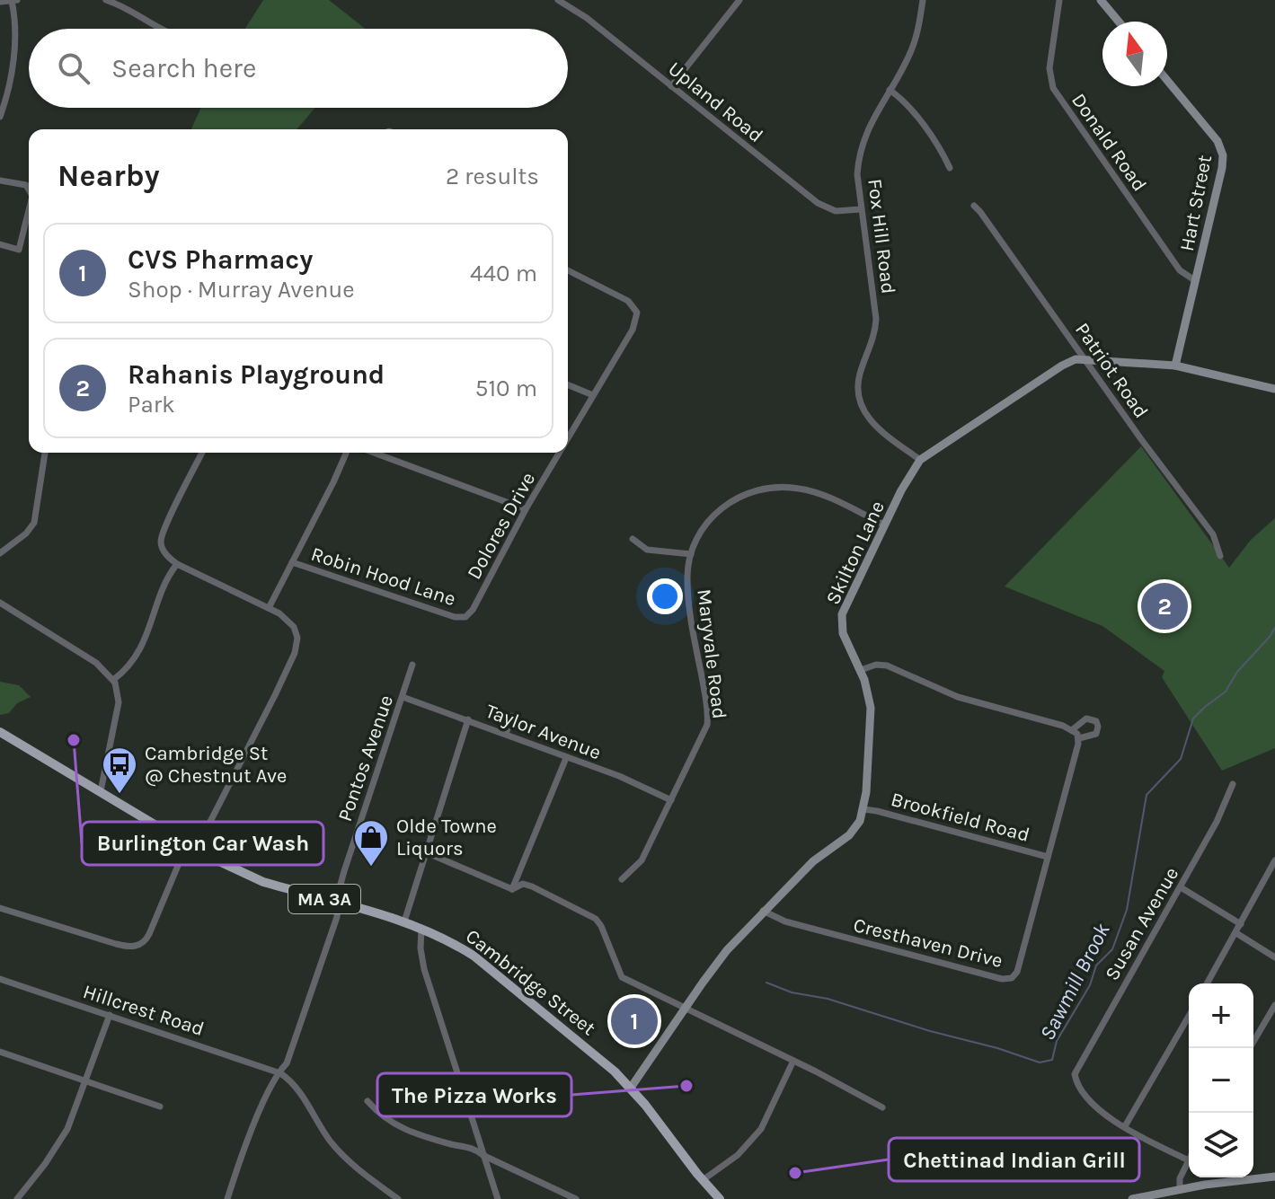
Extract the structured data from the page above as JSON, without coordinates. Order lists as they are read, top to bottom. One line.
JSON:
{"streets":{"main road":["MA 3A","Cambridge Street"],"street":["Upland Road","Donald Road","Hart Street","Fox Hill Road","Patriot Road","Dolores Drive","Skilton Lane","Robin Hood Lane","Maryvale Road","Taylor Avenue","Pontos Avenue","Brookfield Road","Susan Avenue","Cresthaven Drive","Hillcrest Road"]},"crossings":[["Upland Road","Fox Hill Road"],["Donald Road","Hart Street"],["Hart Street","Skilton Lane"],["Fox Hill Road","Skilton Lane"],["Patriot Road","Skilton Lane"],["Dolores Drive","Robin Hood Lane"],["Skilton Lane","Maryvale Road"],["Skilton Lane","Brookfield Road"],["Skilton Lane","Cresthaven Drive"],["Skilton Lane","Cambridge Street"],["Maryvale Road","Taylor Avenue"],["Taylor Avenue","Pontos Avenue"],["Pontos Avenue","Cambridge Street"],["Pontos Avenue","Hillcrest Road"],["Brookfield Road","Cresthaven Drive"]],"water":["Sawmill Brook"],"places":{"other":["Burlington Car Wash","The Pizza Works","Chettinad Indian Grill"],"bus stop":["Cambridge St @ Chestnut Ave"],"shop":["Olde Towne Liquors"]},"north":"top","page":{"search":"Search here","heading":["Nearby","2 results"],"list":[{"mark":"1","name":"CVS Pharmacy","note":"Shop · Murray Avenue","value":"440 m"},{"mark":"2","name":"Rahanis Playground","note":"Park","value":"510 m"}],"pins":["2","1"],"map_buttons":["+","−"]}}
